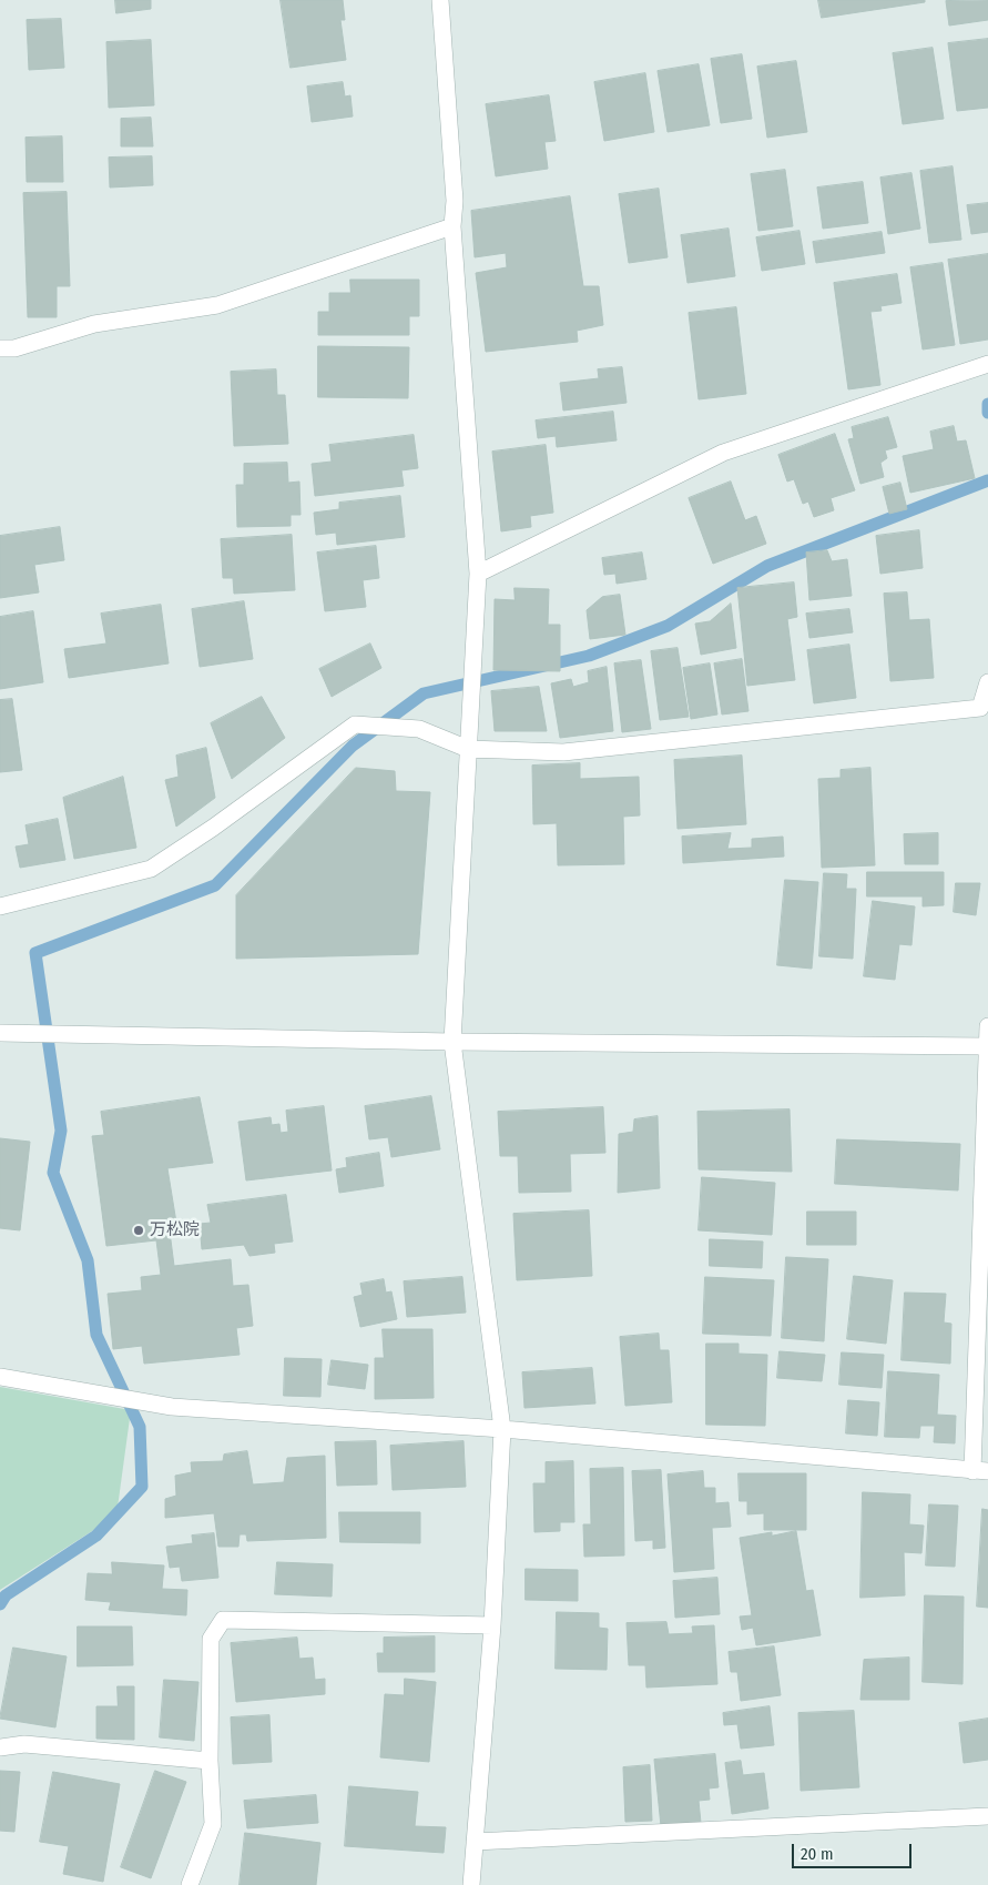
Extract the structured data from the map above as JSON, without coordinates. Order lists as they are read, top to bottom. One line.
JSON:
{"places":["万松院"],"scale_bar":"20 m"}
